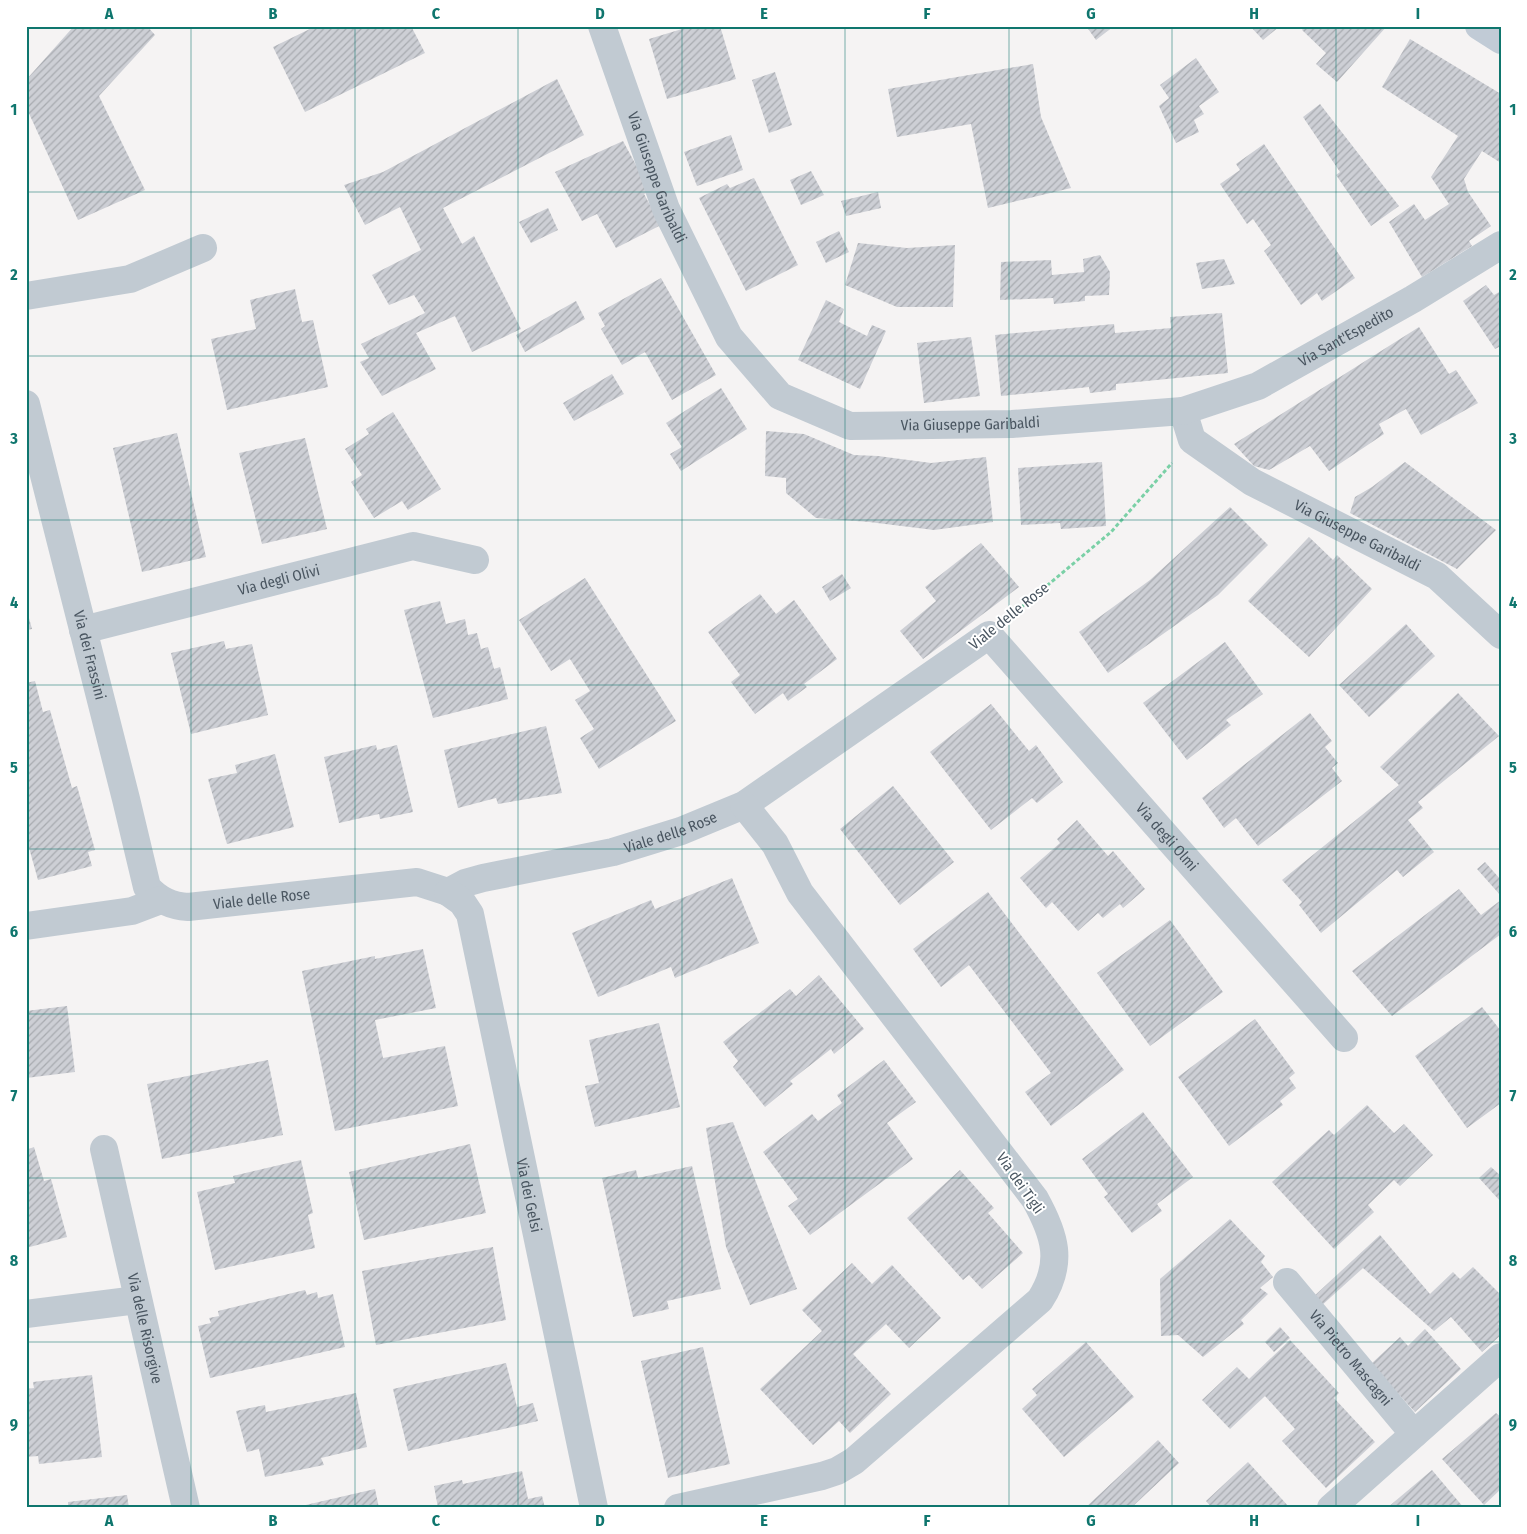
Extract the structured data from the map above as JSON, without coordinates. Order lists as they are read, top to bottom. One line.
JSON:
{"streets":{"street":["Via Giuseppe Garibaldi","Via Sant'Espedito","Via degli Olivi","Viale delle Rose","Via dei Frassini","Via degli Olmi","Via dei Tigli","Via dei Gelsi","Via delle Risorgive","Via Pietro Mascagni"]},"crossings":[["Via Giuseppe Garibaldi","Via Sant'Espedito"],["Via Giuseppe Garibaldi","Viale delle Rose"],["Via degli Olivi","Via dei Frassini"],["Viale delle Rose","Via dei Frassini"],["Viale delle Rose","Via degli Olmi"],["Viale delle Rose","Via dei Tigli"],["Viale delle Rose","Via dei Gelsi"]],"grid":{"columns":["A","B","C","D","E","F","G","H","I"],"rows":["1","2","3","4","5","6","7","8","9"]}}
